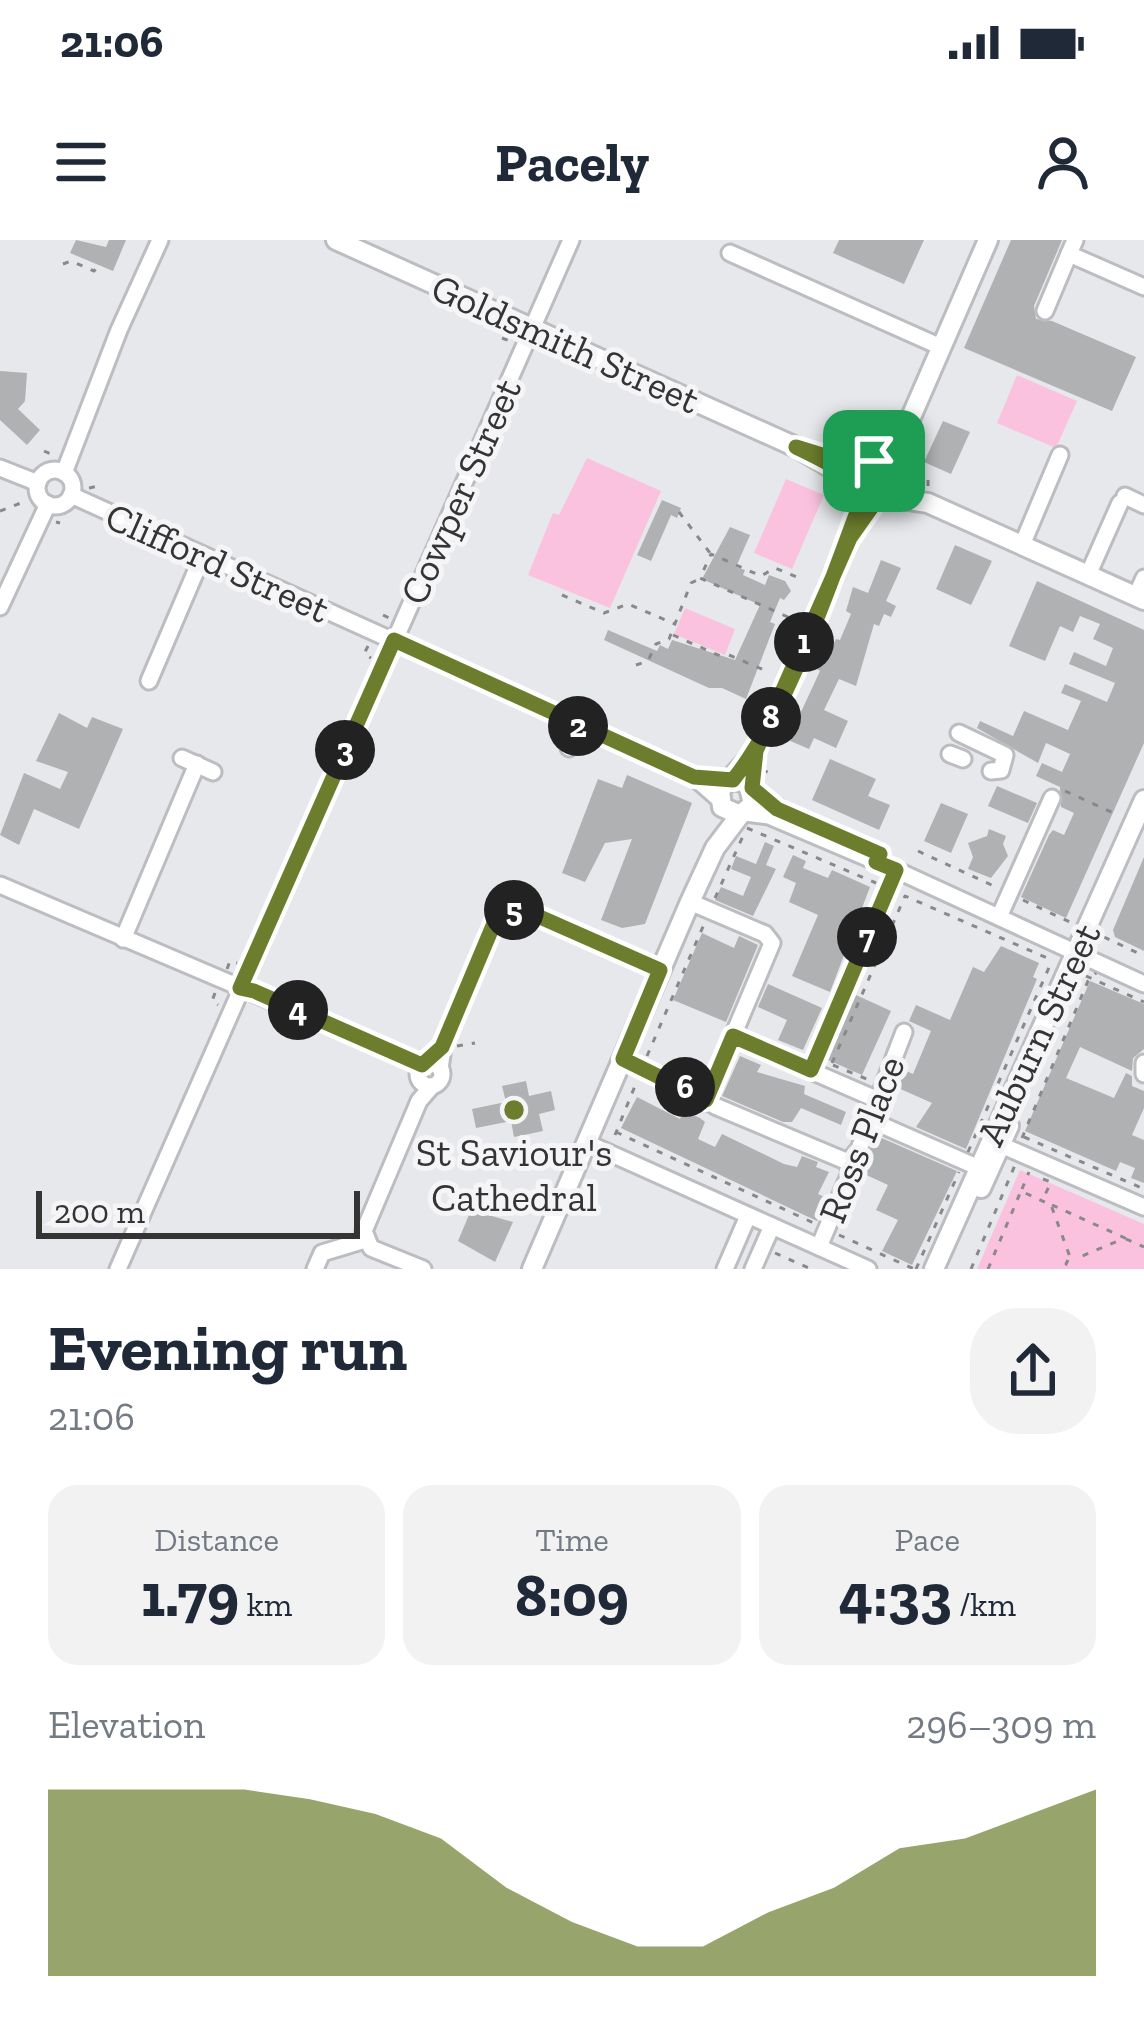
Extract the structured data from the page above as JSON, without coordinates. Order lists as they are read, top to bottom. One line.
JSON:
{"streets":{"main road":["Goldsmith Street","Auburn Street"],"street":["Cowper Street","Clifford Street","Ross Place"]},"crossings":[["Goldsmith Street","Cowper Street"],["Cowper Street","Clifford Street"],["Clifford Street","Auburn Street"],["Auburn Street","Ross Place"]],"places":["St Saviour's Cathedral"],"scale_bar":"200 m","page":{"status":"21:06","header":"Pacely","pins":["1","8","2","3","5","7","4","6"],"scale":"200 m","heading":["Evening run","21:06"],"stats":[["Distance","1.79 km"],["Time","8:09"],["Pace","4:33 /km"]],"chart":["Elevation","296–309 m"]}}
